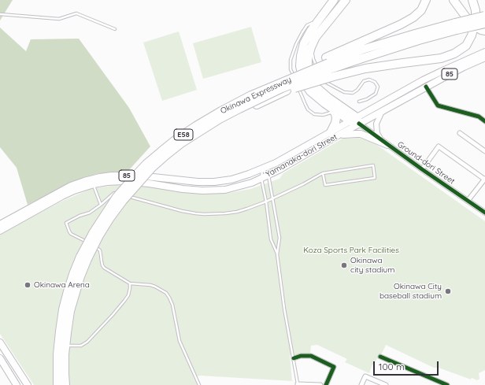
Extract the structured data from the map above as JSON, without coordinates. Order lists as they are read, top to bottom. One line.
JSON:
{"streets":{"highway":["Okinawa Expressway","E58"],"main road":["85","Yamanaka-dori Street"],"street":["Ground-dori Street"]},"crossings":[["Yamanaka-dori Street","Ground-dori Street"]],"parks":["Koza Sports Park Facilities"],"places":["Okinawa city stadium","Okinawa Arena","Okinawa City baseball stadium"],"scale_bar":"100 m"}
